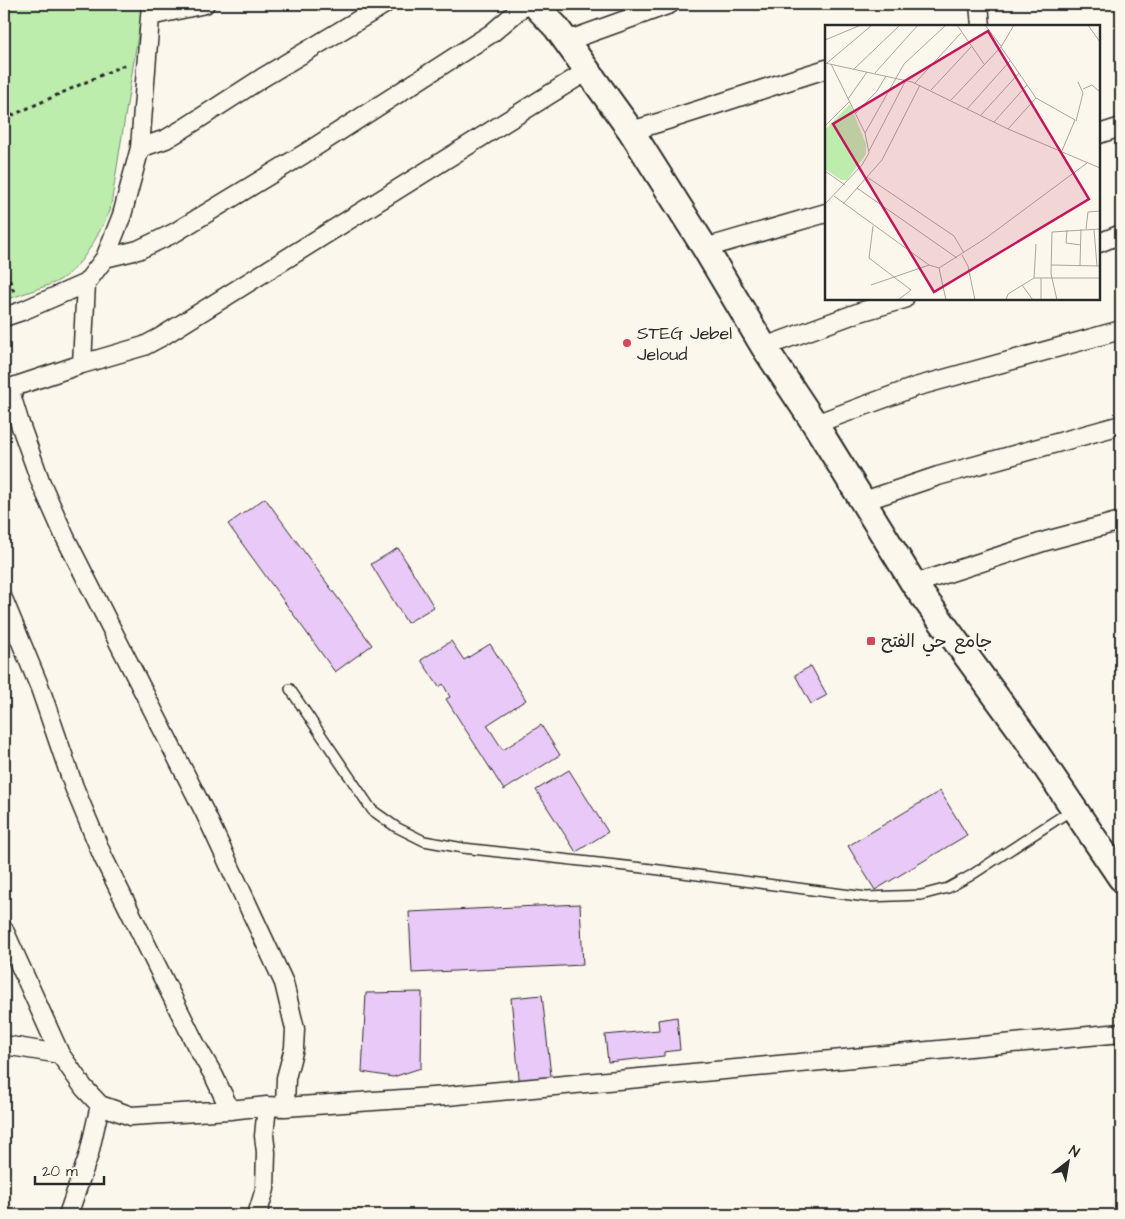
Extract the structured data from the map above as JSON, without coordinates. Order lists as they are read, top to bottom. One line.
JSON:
{"places":{"other":["STEG Jebel Jeloud"],"transit":["جامع حي الفتح"]},"scale_bar":"20 m","north":"top right"}
